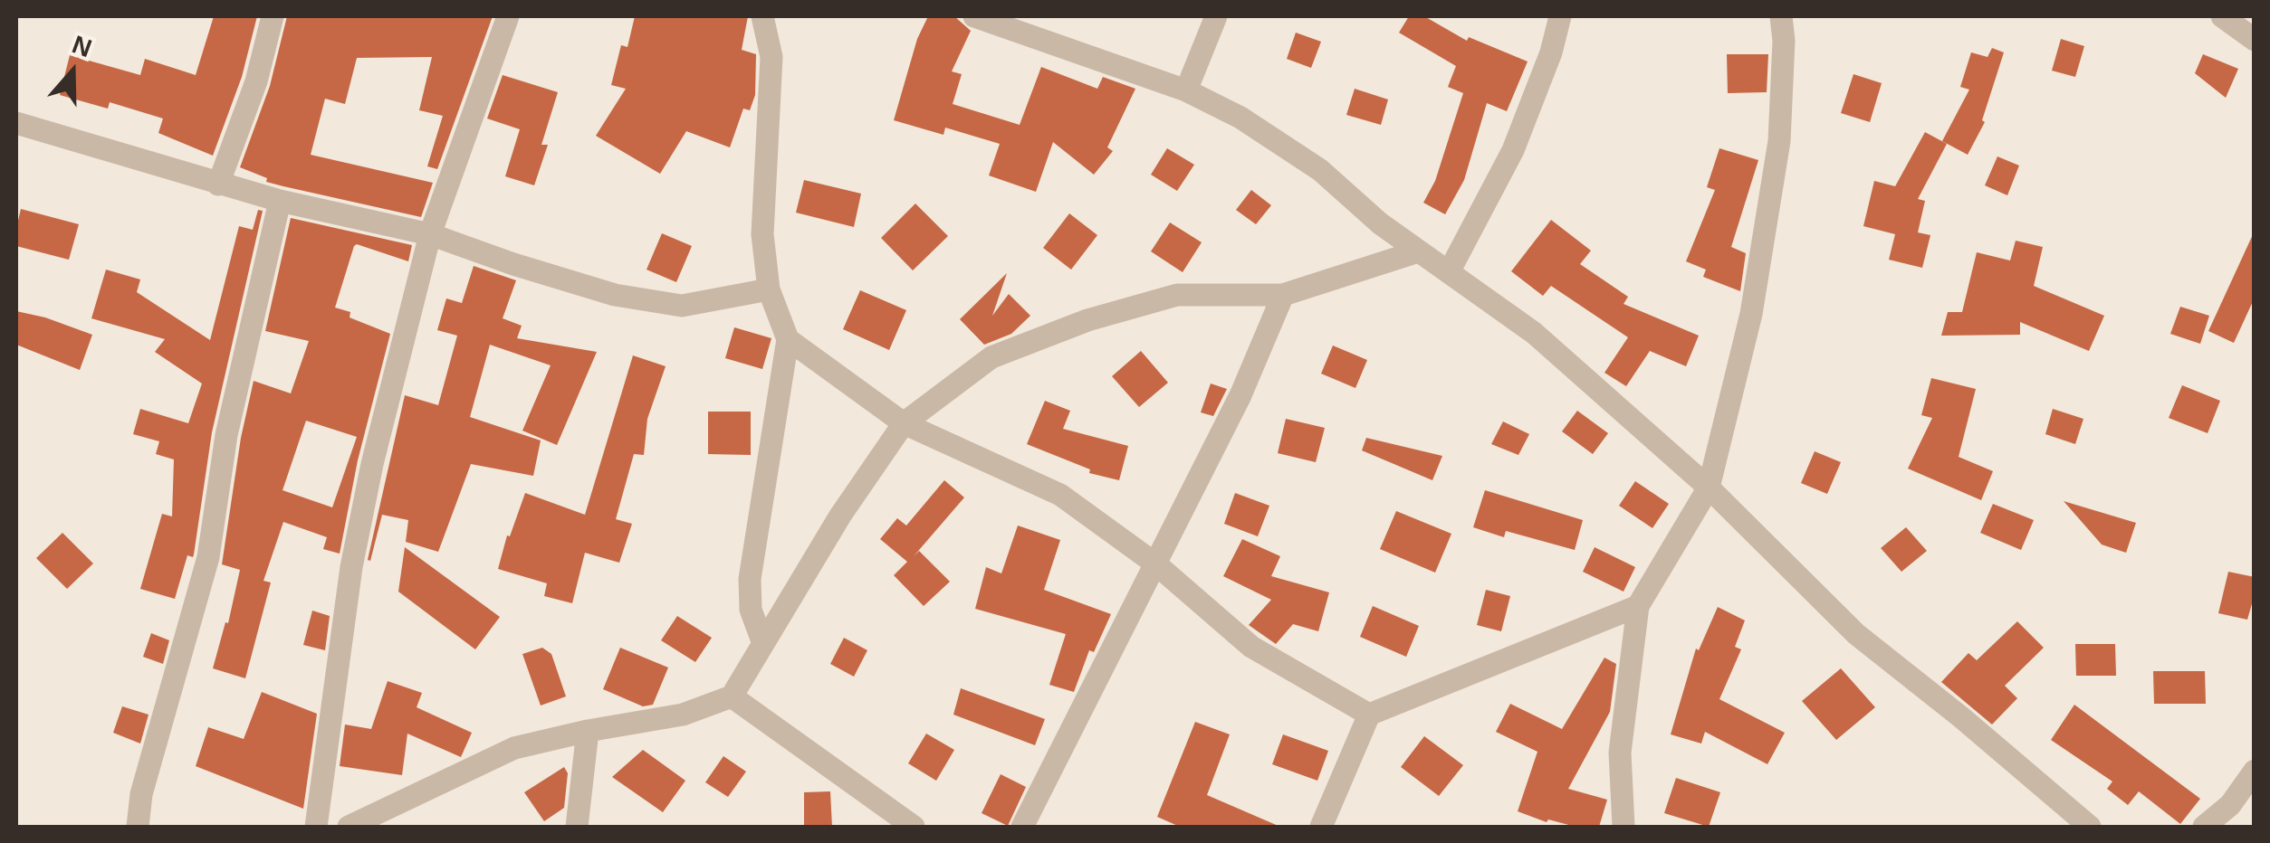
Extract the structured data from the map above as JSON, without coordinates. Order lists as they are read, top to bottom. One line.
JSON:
{"north":"top"}
